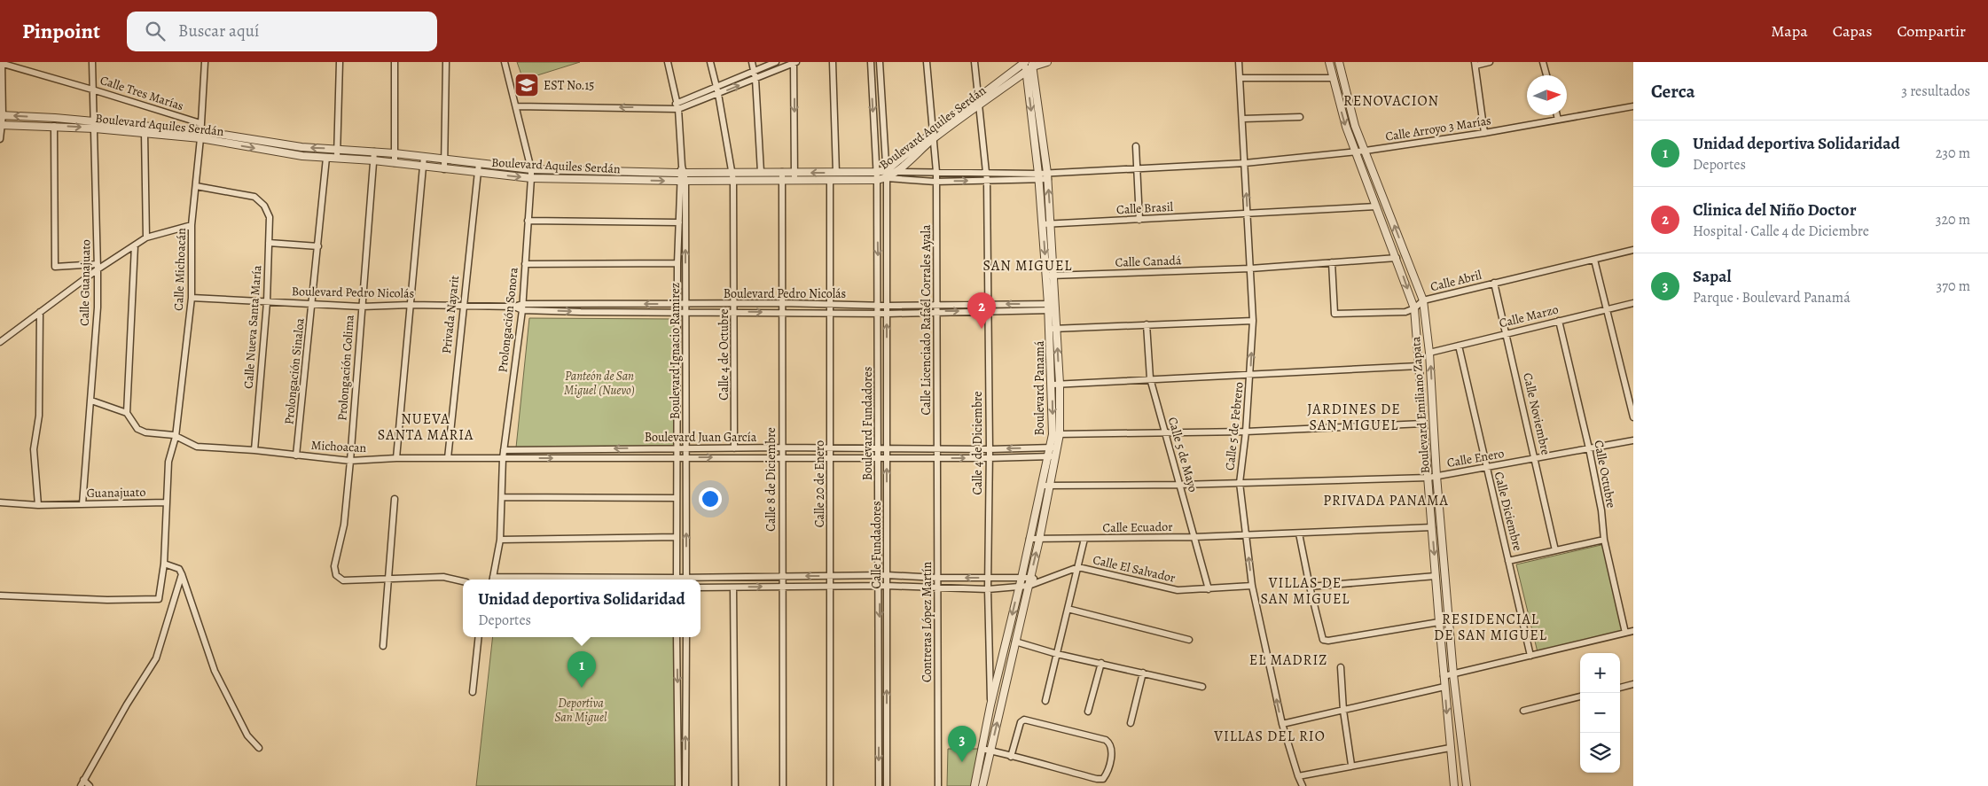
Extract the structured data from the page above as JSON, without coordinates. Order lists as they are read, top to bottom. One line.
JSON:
{"streets":{"street":["Calle Tres Marías","Boulevard Aquiles Serdán","Calle Arroyo 3 Marías","Calle Brasil","Calle Canadá","Calle Michoacán","Calle Abril","Calle Guanajuato","Boulevard Pedro Nicolás","Privada Nayarit","Calle Marzo","Prolongación Sonora","Calle Licenciado Rafaél Corrales Ayala","Calle Nueva Santa María","Boulevard Ignacio Ramirez","Calle 4 de Octubre","Prolongación Colima","Prolongación Sinaloa","Boulevard Panamá","Boulevard Emiliano Zapata","Calle Noviembre","Boulevard Fundadores","Calle 5 de Febrero","Boulevard Juan García","Calle 4 de Diciembre","Michoacan","Calle 5 de Mayo","Calle Enero","Calle Octubre","Calle 8 de Diciembre","Calle 20 de Enero","Guanajuato","Calle Diciembre","Calle Ecuador","Calle Fundadores","Calle El Salvador","Contreras López Martín"]},"crossings":[["Calle Tres Marías","Calle Michoacán"],["Calle Tres Marías","Calle Guanajuato"],["Boulevard Aquiles Serdán","Calle Michoacán"],["Boulevard Aquiles Serdán","Calle Guanajuato"],["Boulevard Aquiles Serdán","Privada Nayarit"],["Boulevard Aquiles Serdán","Prolongación Sonora"],["Boulevard Aquiles Serdán","Boulevard Ignacio Ramirez"],["Boulevard Aquiles Serdán","Calle 4 de Octubre"],["Boulevard Aquiles Serdán","Prolongación Colima"],["Boulevard Aquiles Serdán","Prolongación Sinaloa"],["Boulevard Aquiles Serdán","Boulevard Panamá"],["Boulevard Aquiles Serdán","Boulevard Fundadores"],["Boulevard Aquiles Serdán","Calle 8 de Diciembre"],["Boulevard Aquiles Serdán","Calle 20 de Enero"],["Boulevard Aquiles Serdán","Calle Fundadores"],["Calle Arroyo 3 Marías","Boulevard Panamá"],["Calle Arroyo 3 Marías","Boulevard Emiliano Zapata"],["Calle Arroyo 3 Marías","Calle 5 de Febrero"],["Calle Brasil","Boulevard Panamá"],["Calle Brasil","Boulevard Emiliano Zapata"],["Calle Brasil","Calle 5 de Febrero"],["Calle Canadá","Boulevard Panamá"],["Calle Canadá","Boulevard Emiliano Zapata"],["Calle Canadá","Calle 5 de Febrero"],["Calle Michoacán","Boulevard Pedro Nicolás"],["Calle Michoacán","Calle Nueva Santa María"],["Calle Michoacán","Michoacan"],["Calle Abril","Boulevard Emiliano Zapata"],["Calle Abril","Calle Noviembre"],["Calle Guanajuato","Guanajuato"],["Boulevard Pedro Nicolás","Privada Nayarit"],["Boulevard Pedro Nicolás","Prolongación Sonora"],["Boulevard Pedro Nicolás","Calle Licenciado Rafaél Corrales Ayala"],["Boulevard Pedro Nicolás","Calle Nueva Santa María"],["Boulevard Pedro Nicolás","Boulevard Ignacio Ramirez"],["Boulevard Pedro Nicolás","Calle 4 de Octubre"],["Boulevard Pedro Nicolás","Prolongación Colima"],["Boulevard Pedro Nicolás","Prolongación Sinaloa"],["Boulevard Pedro Nicolás","Boulevard Panamá"],["Boulevard Pedro Nicolás","Boulevard Fundadores"],["Boulevard Pedro Nicolás","Calle 4 de Diciembre"],["Boulevard Pedro Nicolás","Calle 8 de Diciembre"],["Boulevard Pedro Nicolás","Calle 20 de Enero"],["Boulevard Pedro Nicolás","Calle Fundadores"],["Privada Nayarit","Michoacan"],["Calle Marzo","Boulevard Emiliano Zapata"],["Calle Marzo","Calle Noviembre"],["Calle Marzo","Calle Octubre"],["Calle Marzo","Calle Diciembre"],["Prolongación Sonora","Boulevard Juan García"],["Prolongación Sonora","Michoacan"],["Calle Licenciado Rafaél Corrales Ayala","Boulevard Juan García"],["Calle Licenciado Rafaél Corrales Ayala","Contreras López Martín"],["Calle Nueva Santa María","Michoacan"],["Boulevard Ignacio Ramirez","Boulevard Juan García"],["Calle 4 de Octubre","Boulevard Juan García"],["Prolongación Colima","Michoacan"],["Prolongación Sinaloa","Michoacan"],["Boulevard Panamá","Boulevard Juan García"],["Boulevard Panamá","Calle 4 de Diciembre"],["Boulevard Panamá","Calle Enero"],["Boulevard Panamá","Calle Ecuador"],["Boulevard Panamá","Calle El Salvador"],["Boulevard Emiliano Zapata","Calle Enero"],["Boulevard Emiliano Zapata","Calle Ecuador"],["Calle Noviembre","Calle Enero"],["Boulevard Fundadores","Boulevard Juan García"],["Boulevard Fundadores","Calle El Salvador"],["Calle 5 de Febrero","Calle Enero"],["Calle 5 de Febrero","Calle Ecuador"],["Calle 5 de Febrero","Calle El Salvador"],["Boulevard Juan García","Calle 4 de Diciembre"],["Boulevard Juan García","Michoacan"],["Boulevard Juan García","Calle 8 de Diciembre"],["Boulevard Juan García","Calle 20 de Enero"],["Boulevard Juan García","Calle Fundadores"],["Boulevard Juan García","Contreras López Martín"],["Calle 4 de Diciembre","Calle El Salvador"],["Calle 5 de Mayo","Calle Enero"],["Calle 5 de Mayo","Calle Ecuador"],["Calle 5 de Mayo","Calle El Salvador"],["Calle Enero","Calle Octubre"],["Calle Enero","Calle Diciembre"],["Calle 8 de Diciembre","Calle El Salvador"],["Calle 20 de Enero","Calle El Salvador"],["Calle Fundadores","Calle El Salvador"],["Calle El Salvador","Contreras López Martín"]],"one_way":["Calle 5 de Febrero","Calle Fundadores"],"districts":["RENOVACION","SAN MIGUEL","JARDINES DE SAN MIGUEL","NUEVA SANTA MARIA","PRIVADA PANAMA","VILLAS DE SAN MIGUEL","RESIDENCIAL DE SAN MIGUEL","EL MADRIZ","VILLAS DEL RIO"],"parks":["Panteón de San Miguel (Nuevo)","Deportiva San Miguel"],"places":{"school or university":["EST No.15"]},"north":"right","page":{"header":"Pinpoint","search":"Buscar aquí","nav":["Mapa","Capas","Compartir"],"heading":["Cerca","3 resultados"],"list":[{"mark":"1","name":"Unidad deportiva Solidaridad","note":"Deportes","value":"230 m"},{"mark":"2","name":"Clinica del Niño Doctor","note":"Hospital · Calle 4 de Diciembre","value":"320 m"},{"mark":"3","name":"Sapal","note":"Parque · Boulevard Panamá","value":"370 m"}],"pins":["2","1","3"],"popup":["Unidad deportiva Solidaridad","Deportes"],"map_buttons":["+","−"]}}
